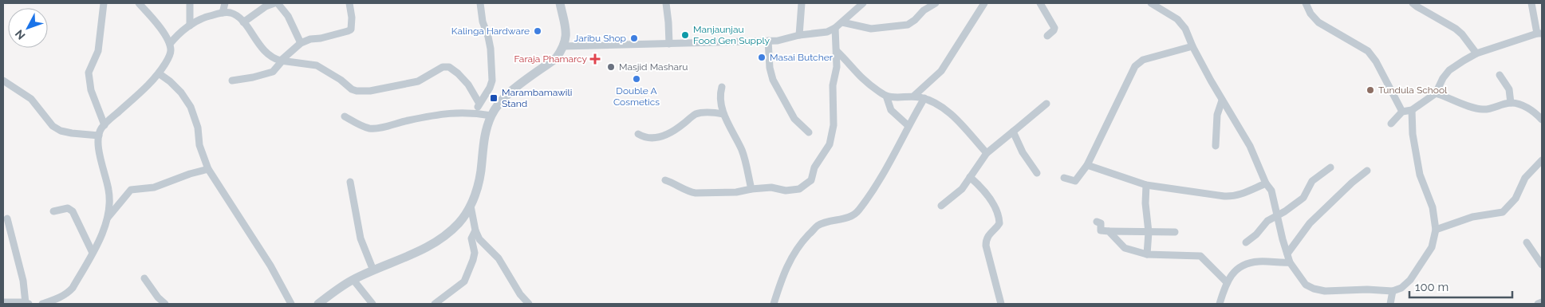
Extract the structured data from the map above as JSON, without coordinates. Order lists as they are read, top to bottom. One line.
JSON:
{"places":{"other":["Kalinga Hardware","Manjaunjau Food Gen Supply","Jaribu Shop","Masai Butcher","Masjid Masharu","Double A Cosmetics","Tundula School"],"health":["Faraja Phamarcy"],"transit":["Marambamawili Stand"]},"scale_bar":"100 m","north":"bottom left"}
